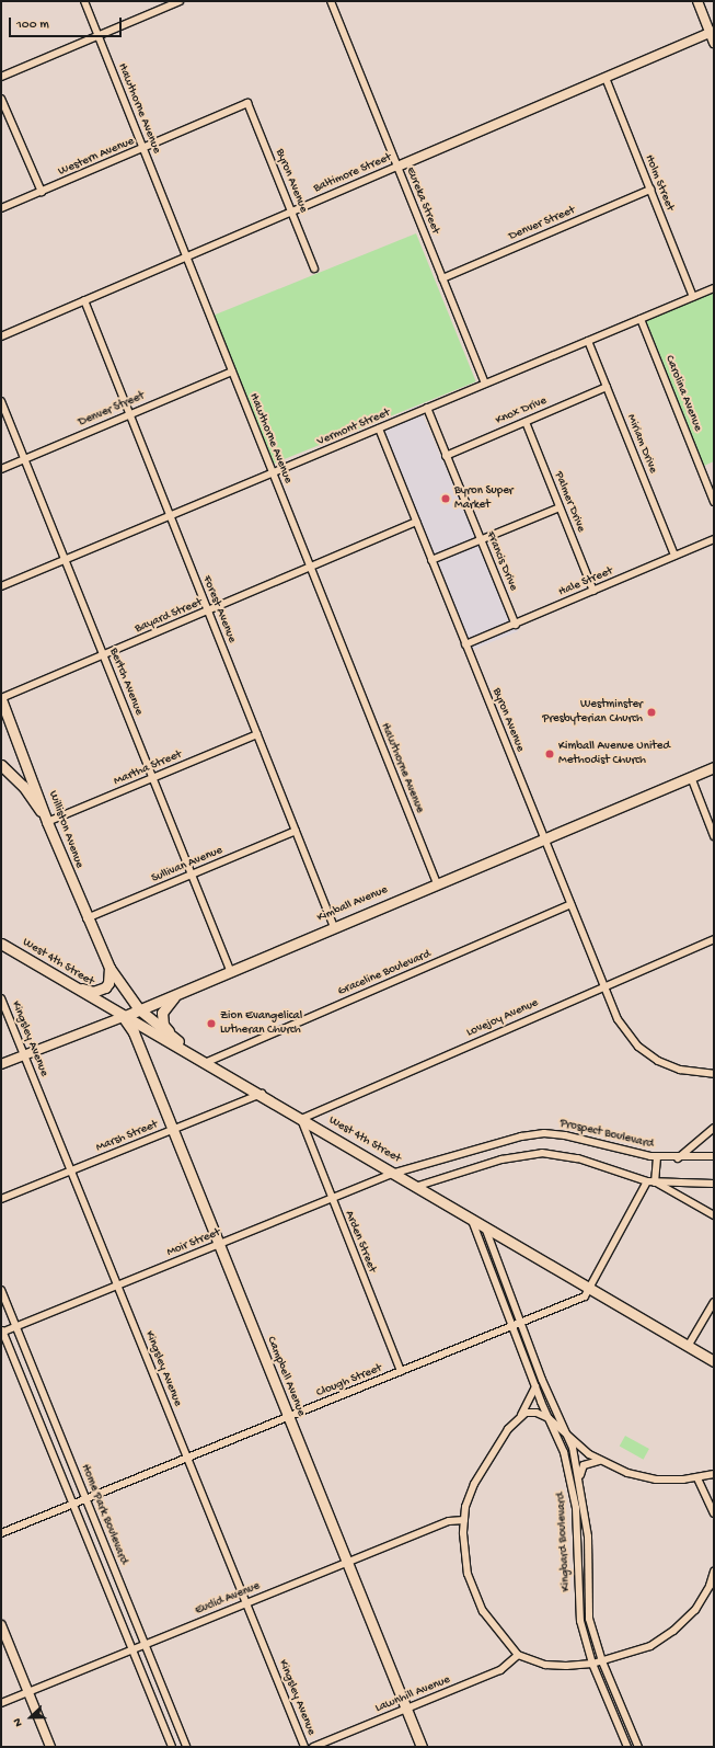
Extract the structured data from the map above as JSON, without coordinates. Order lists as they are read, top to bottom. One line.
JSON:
{"streets":{"main road":["Williston Avenue","Kimball Avenue","West 4th Street","Campbell Avenue"],"street":["Hawthorne Avenue","Western Avenue","Baltimore Street","Byron Avenue","Holm Street","Eureka Street","Denver Street","Carolina Avenue","Knox Drive","Vermont Street","Miriam Drive","Palmer Drive","Francis Drive","Hale Street","Forest Avenue","Bayard Street","Bertch Avenue","Martha Street","Sullivan Avenue","Graceline Boulevard","Lovejoy Avenue","Kingsley Avenue","Prospect Boulevard","Marsh Street","Arden Street","Moir Street","Clough Street","Home Park Boulevard","Kingbard Boulevard","Euclid Avenue","Lawnhill Avenue"]},"crossings":[["Hawthorne Avenue","Western Avenue"],["Hawthorne Avenue","Baltimore Street"],["Hawthorne Avenue","Denver Street"],["Hawthorne Avenue","Vermont Street"],["Hawthorne Avenue","Bayard Street"],["Hawthorne Avenue","Kimball Avenue"],["Western Avenue","Byron Avenue"],["Baltimore Street","Byron Avenue"],["Baltimore Street","Holm Street"],["Baltimore Street","Eureka Street"],["Baltimore Street","Forest Avenue"],["Byron Avenue","Vermont Street"],["Byron Avenue","Hale Street"],["Byron Avenue","Bayard Street"],["Byron Avenue","Kimball Avenue"],["Byron Avenue","Graceline Boulevard"],["Byron Avenue","Lovejoy Avenue"],["Holm Street","Denver Street"],["Holm Street","Vermont Street"],["Eureka Street","Denver Street"],["Eureka Street","Vermont Street"],["Denver Street","Forest Avenue"],["Denver Street","Bertch Avenue"],["Carolina Avenue","Vermont Street"],["Knox Drive","Miriam Drive"],["Knox Drive","Palmer Drive"],["Knox Drive","Francis Drive"],["Vermont Street","Miriam Drive"],["Vermont Street","Francis Drive"],["Vermont Street","Forest Avenue"],["Vermont Street","Bertch Avenue"],["Miriam Drive","Hale Street"],["Palmer Drive","Hale Street"],["Francis Drive","Hale Street"],["Forest Avenue","Bayard Street"],["Forest Avenue","Martha Street"],["Forest Avenue","Sullivan Avenue"],["Forest Avenue","Kimball Avenue"],["Bayard Street","Bertch Avenue"],["Bayard Street","Williston Avenue"],["Bertch Avenue","Martha Street"],["Bertch Avenue","Sullivan Avenue"],["Bertch Avenue","Kimball Avenue"],["Martha Street","Williston Avenue"],["Williston Avenue","Sullivan Avenue"],["Williston Avenue","Kimball Avenue"],["Williston Avenue","West 4th Street"],["Williston Avenue","Graceline Boulevard"],["Kimball Avenue","West 4th Street"],["Kimball Avenue","Kingsley Avenue"],["Kimball Avenue","Campbell Avenue"],["West 4th Street","Graceline Boulevard"],["West 4th Street","Lovejoy Avenue"],["West 4th Street","Prospect Boulevard"],["West 4th Street","Marsh Street"],["West 4th Street","Arden Street"],["West 4th Street","Moir Street"],["West 4th Street","Campbell Avenue"],["West 4th Street","Clough Street"],["West 4th Street","Kingbard Boulevard"],["Lovejoy Avenue","Arden Street"],["Kingsley Avenue","Marsh Street"],["Kingsley Avenue","Moir Street"],["Kingsley Avenue","Clough Street"],["Kingsley Avenue","Euclid Avenue"],["Prospect Boulevard","Moir Street"],["Marsh Street","Campbell Avenue"],["Arden Street","Moir Street"],["Arden Street","Clough Street"],["Moir Street","Campbell Avenue"],["Moir Street","Home Park Boulevard"],["Campbell Avenue","Clough Street"],["Campbell Avenue","Euclid Avenue"],["Campbell Avenue","Lawnhill Avenue"],["Clough Street","Home Park Boulevard"],["Clough Street","Kingbard Boulevard"],["Home Park Boulevard","Euclid Avenue"]],"places":["Byron Super Market","Westminster Presbyterian Church","Kimball Avenue United Methodist Church","Zion Evangelical Lutheran Church"],"scale_bar":"100 m","north":"left"}
